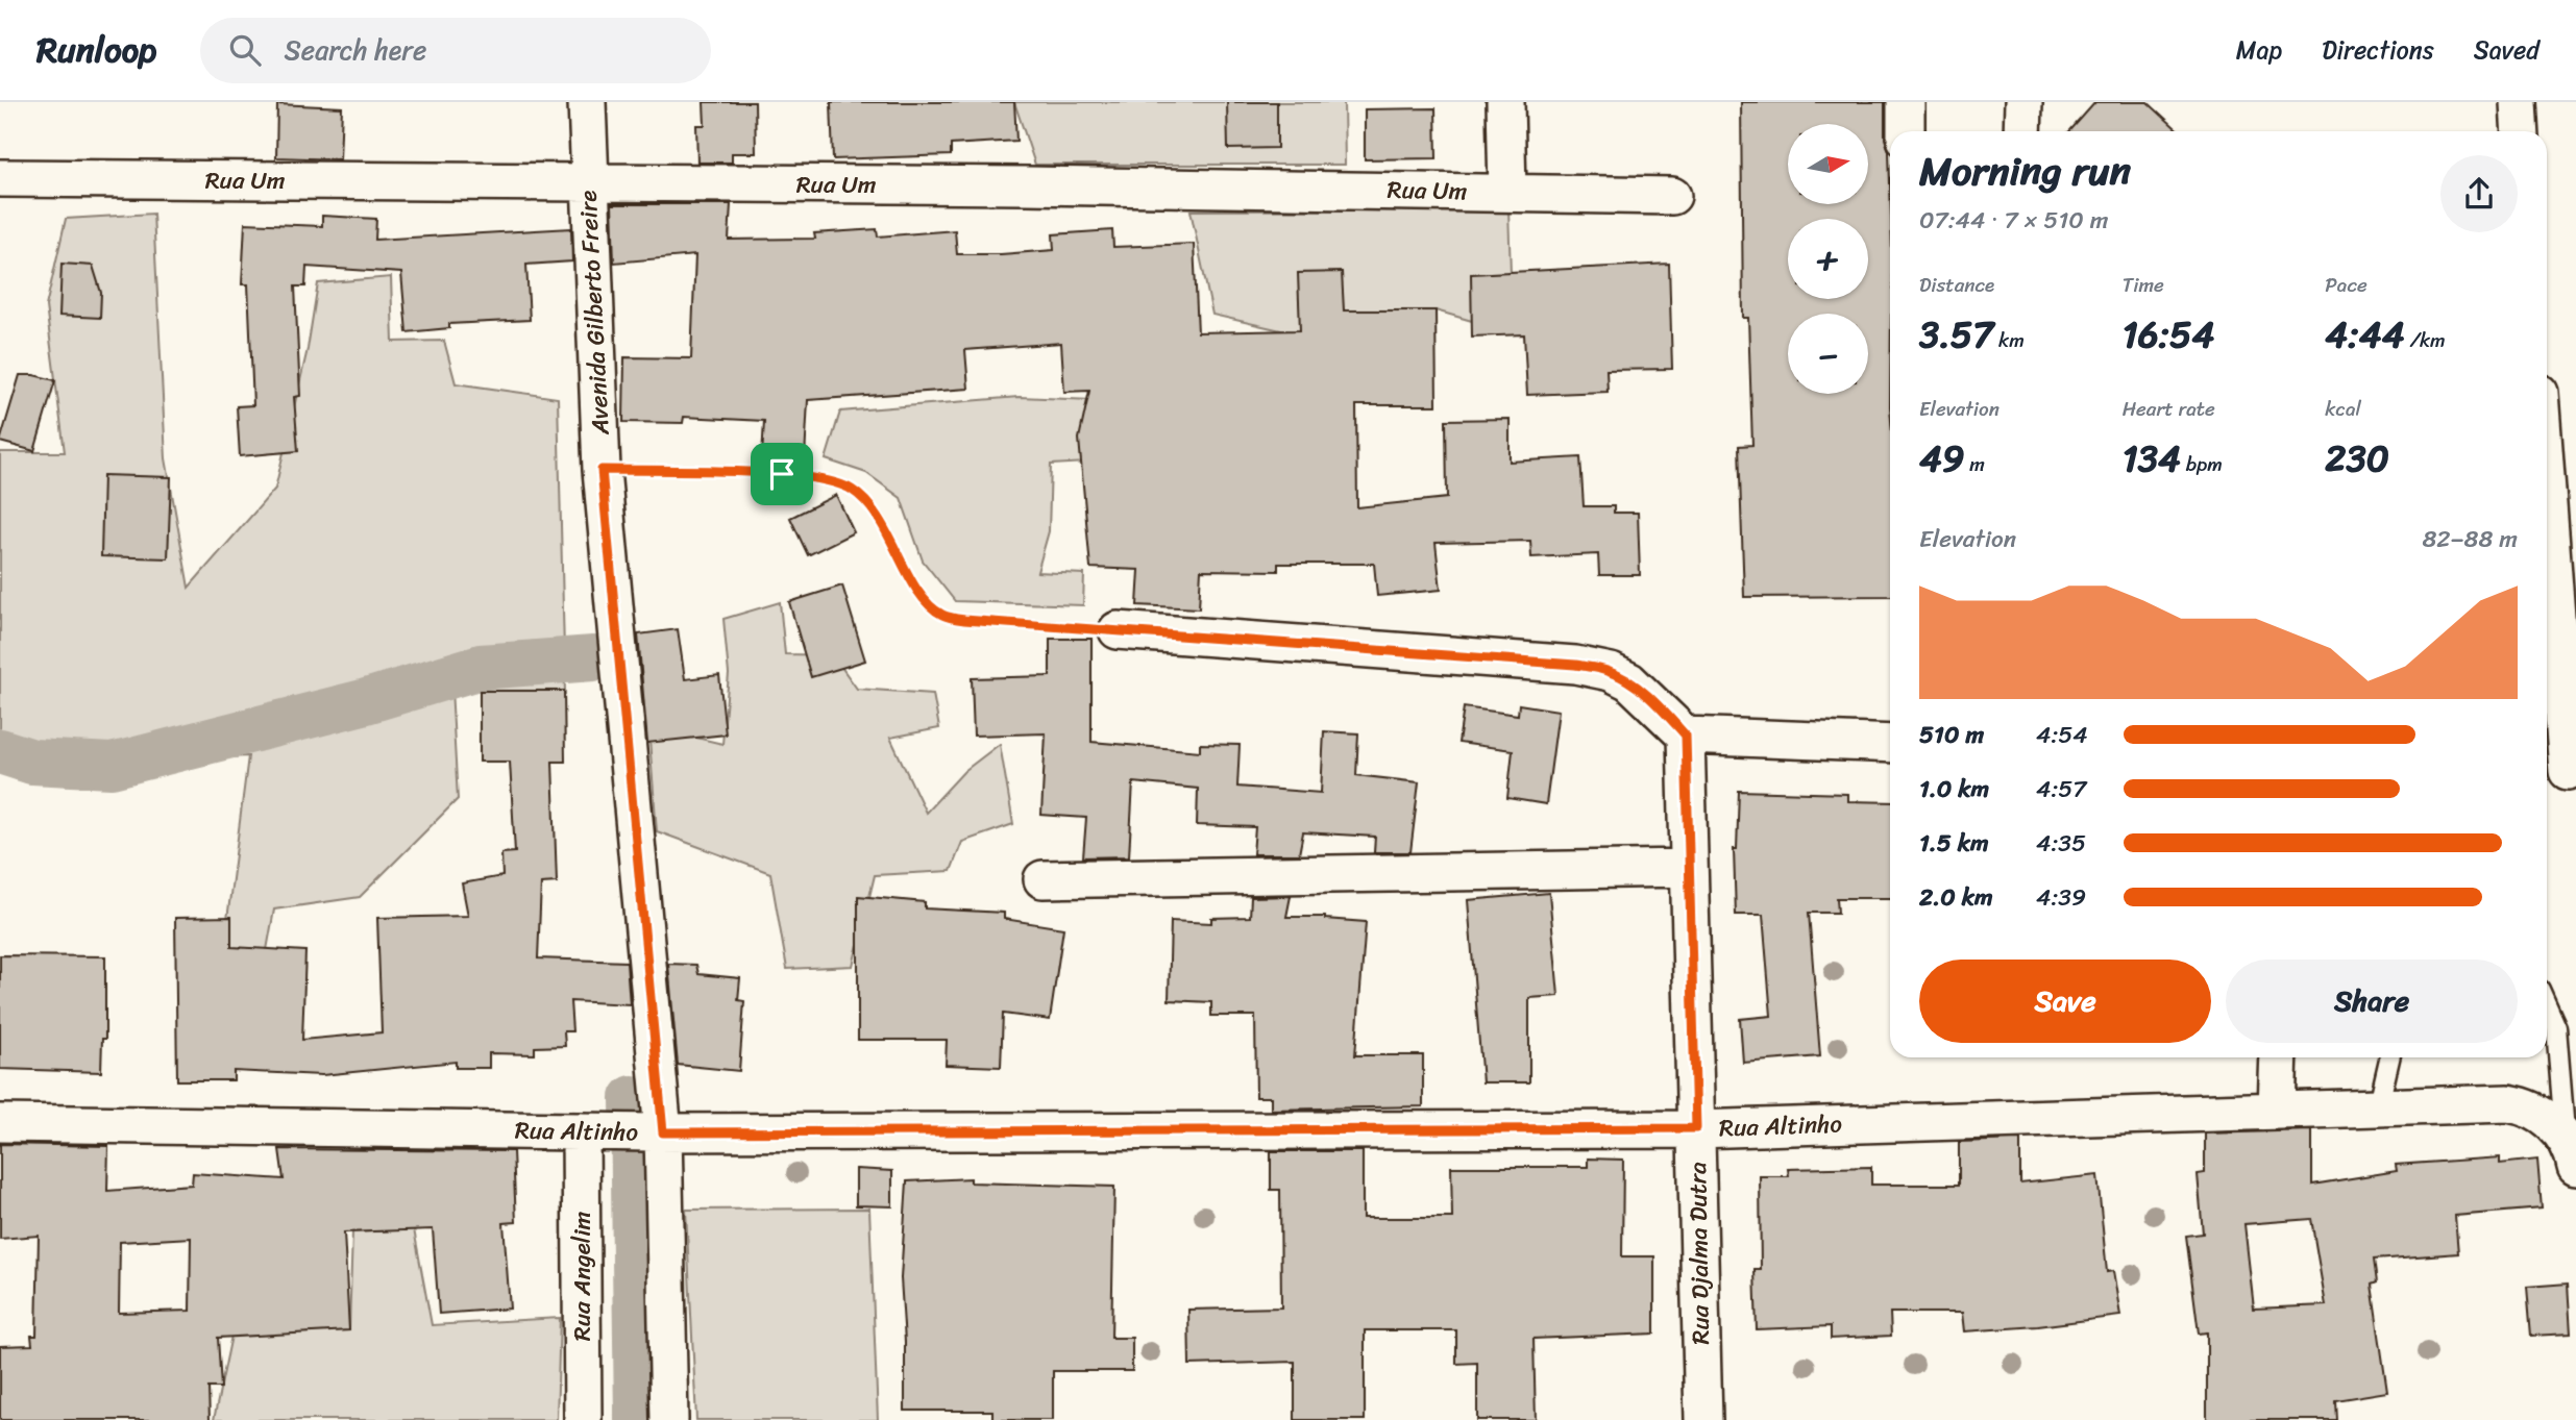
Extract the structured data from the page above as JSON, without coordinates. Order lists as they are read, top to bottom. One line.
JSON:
{"streets":{"street":["Rua Um","Avenida Gilberto Freire","Rua Altinho","Rua Djalma Dutra","Rua Angelim"]},"crossings":[["Rua Um","Avenida Gilberto Freire"],["Avenida Gilberto Freire","Rua Altinho"],["Rua Altinho","Rua Djalma Dutra"],["Rua Altinho","Rua Angelim"]],"north":"right","page":{"header":"Runloop","search":"Search here","nav":["Map","Directions","Saved"],"map_buttons":["+","−"],"heading":["Morning run","07:44 · 7 × 510 m"],"stats":[["Distance","3.57 km"],["Time","16:54"],["Pace","4:44 /km"],["Elevation","49 m"],["Heart rate","134 bpm"],["kcal","230"]],"chart":["Elevation","82–88 m"],"list":[{"name":"510 m","note":"4:54"},{"name":"1.0 km","note":"4:57"},{"name":"1.5 km","note":"4:35"},{"name":"2.0 km","note":"4:39"}],"buttons":["Save","Share"]}}
